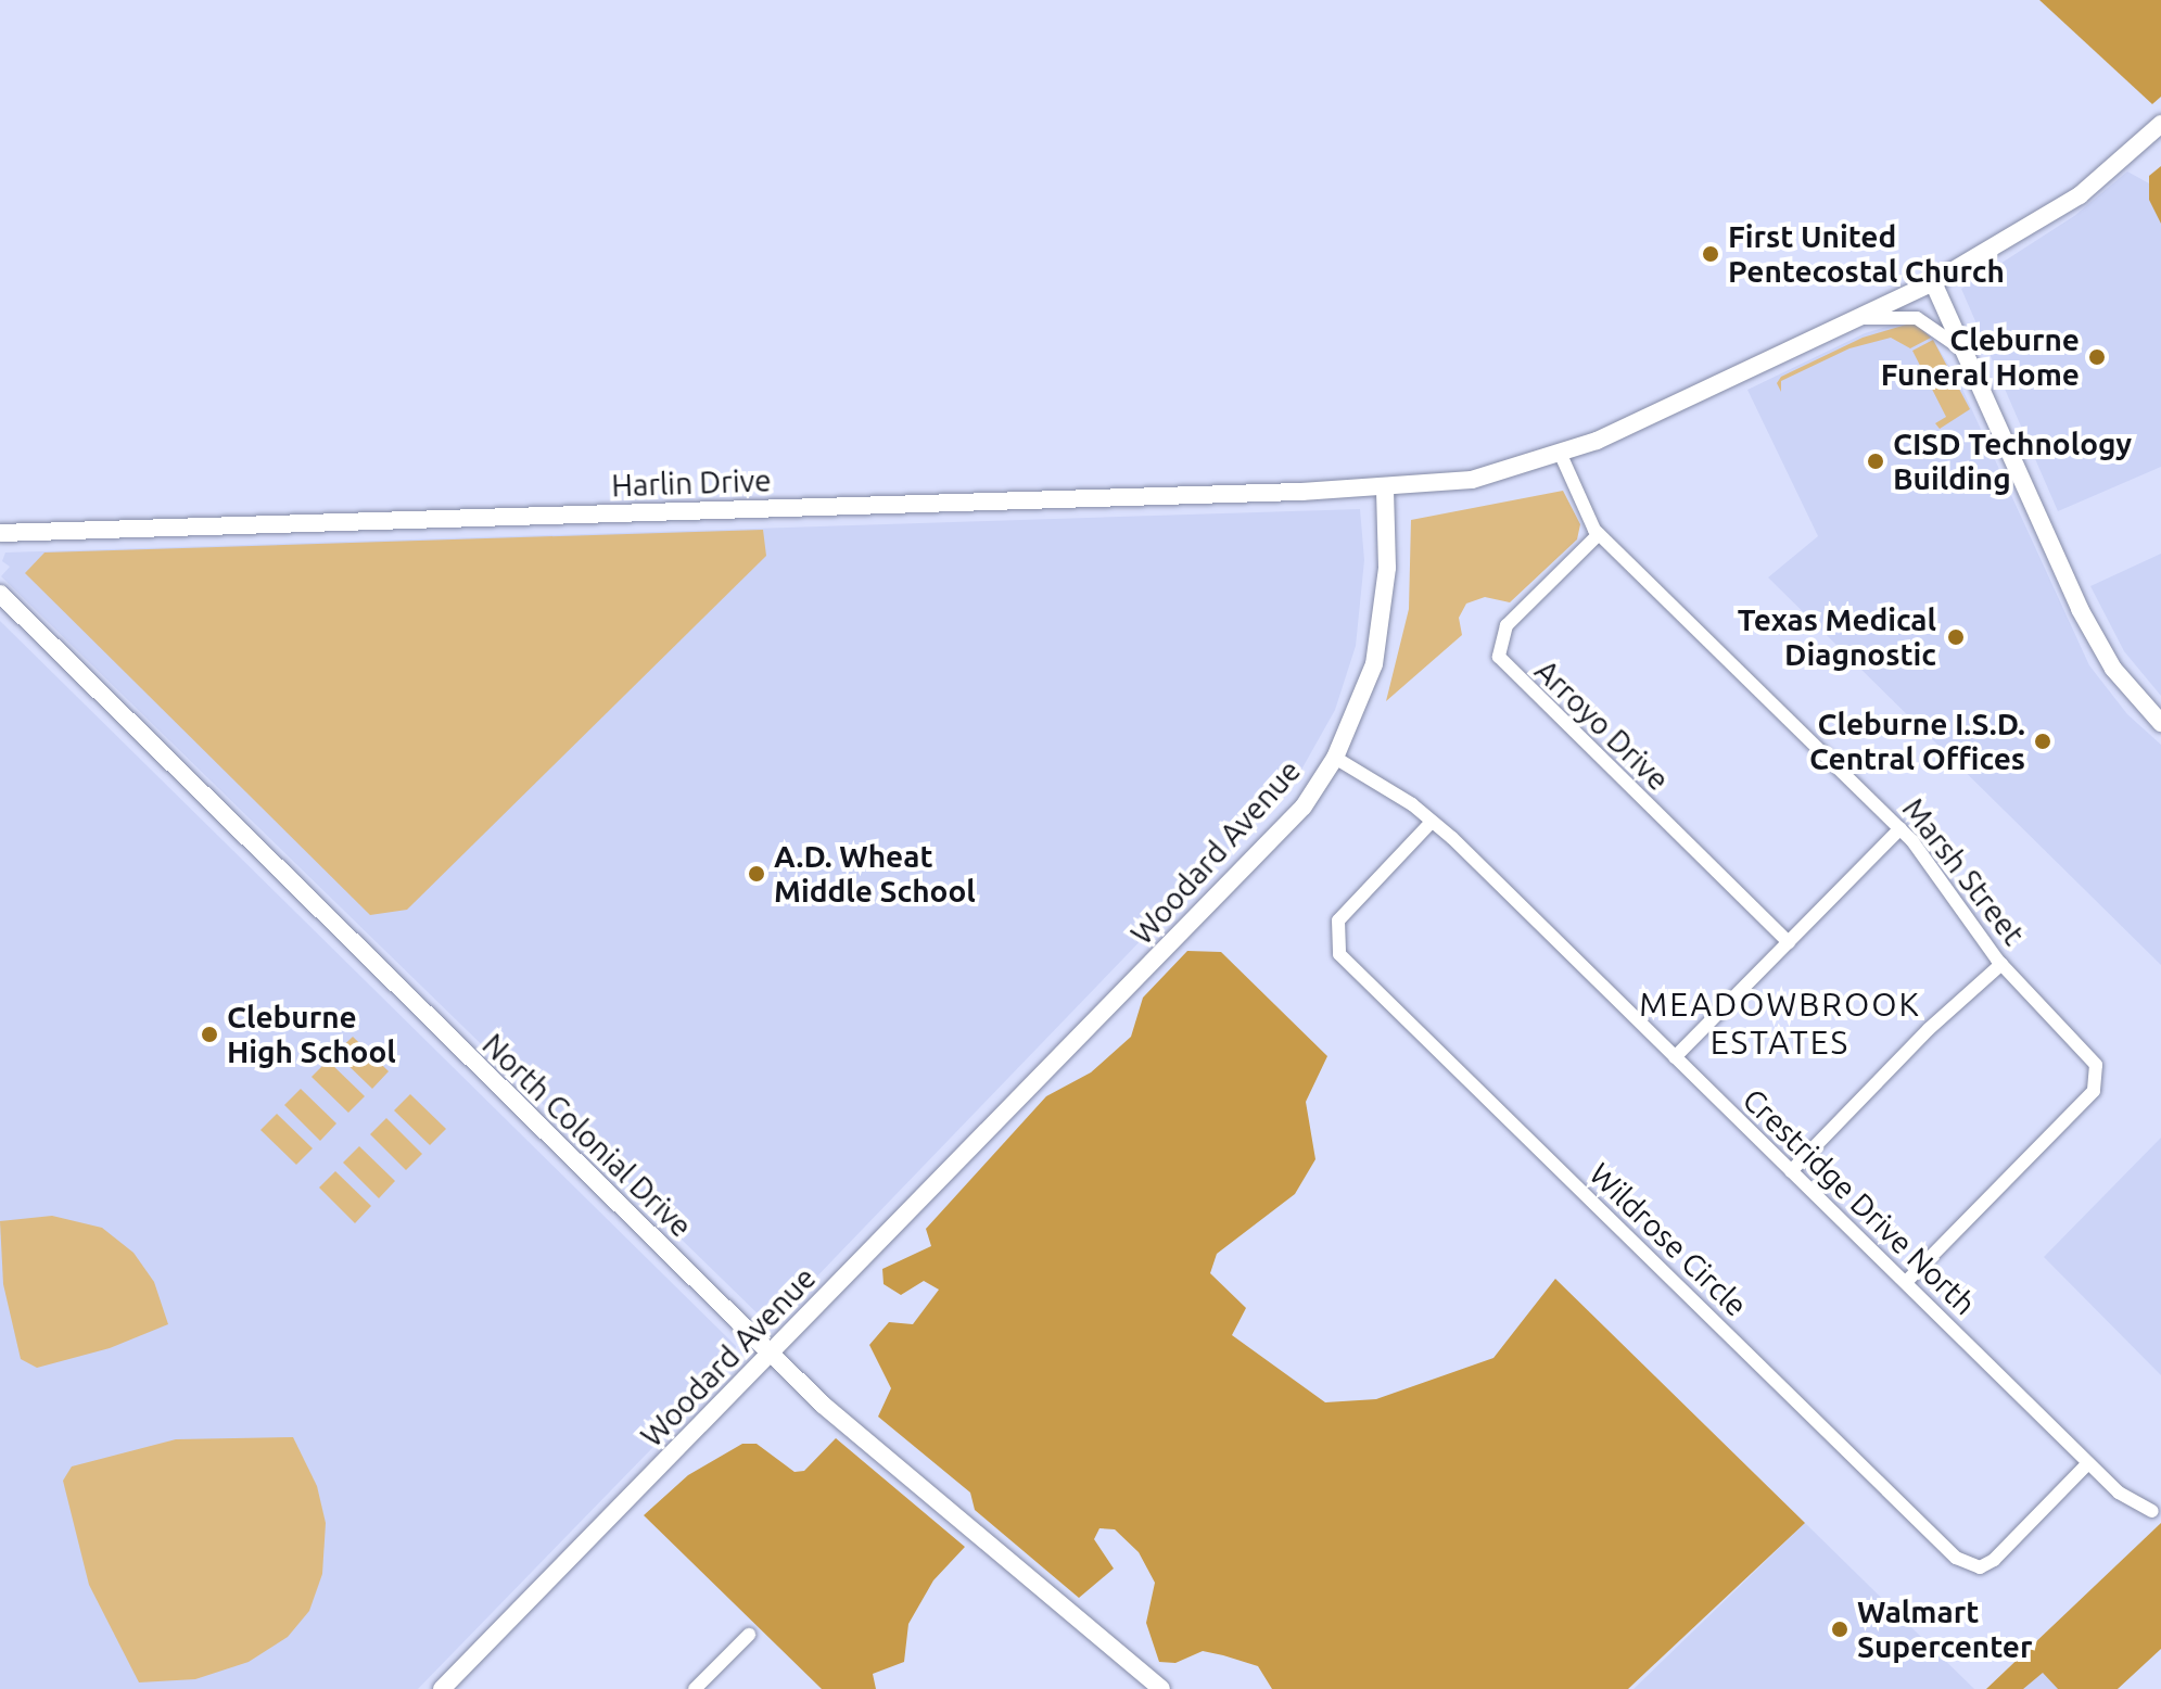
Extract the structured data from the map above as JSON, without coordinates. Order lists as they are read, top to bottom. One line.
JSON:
{"streets":{"street":["Harlin Drive","Arroyo Drive","Woodard Avenue","Marsh Street","North Colonial Drive","Crestridge Drive North","Wildrose Circle"]},"crossings":[["Harlin Drive","Woodard Avenue"],["Arroyo Drive","Marsh Street"],["Woodard Avenue","North Colonial Drive"],["Woodard Avenue","Crestridge Drive North"],["Marsh Street","Crestridge Drive North"],["Crestridge Drive North","Wildrose Circle"]],"districts":["MEADOWBROOK ESTATES"],"places":["First United Pentecostal Church","Cleburne Funeral Home","CISD Technology Building","Texas Medical Diagnostic","Cleburne I.S.D. Central Offices","A.D. Wheat Middle School","Cleburne High School","Walmart Supercenter"]}
